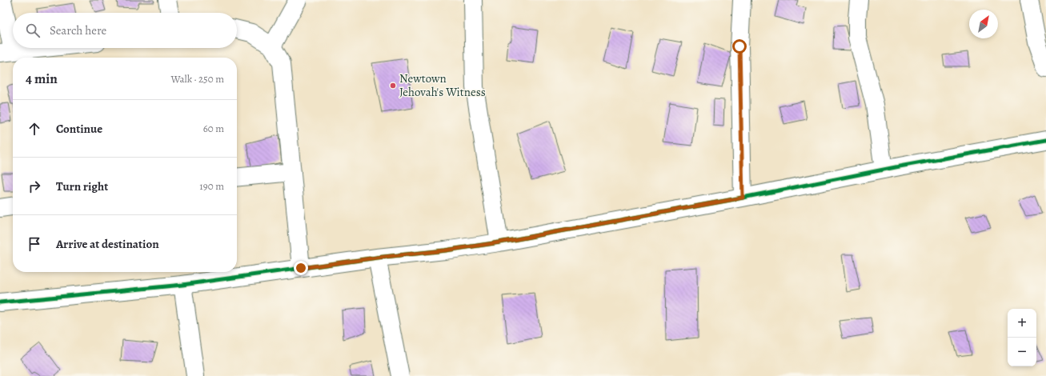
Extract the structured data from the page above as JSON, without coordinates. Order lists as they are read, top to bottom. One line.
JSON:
{"places":["Newtown Jehovah's Witness"],"north":"top right","page":{"search":"Search here","heading":["4 min","Walk · 250 m"],"list":[["Continue","60 m"],["Turn right","190 m"],"Arrive at destination"],"map_buttons":["+","−"]}}
